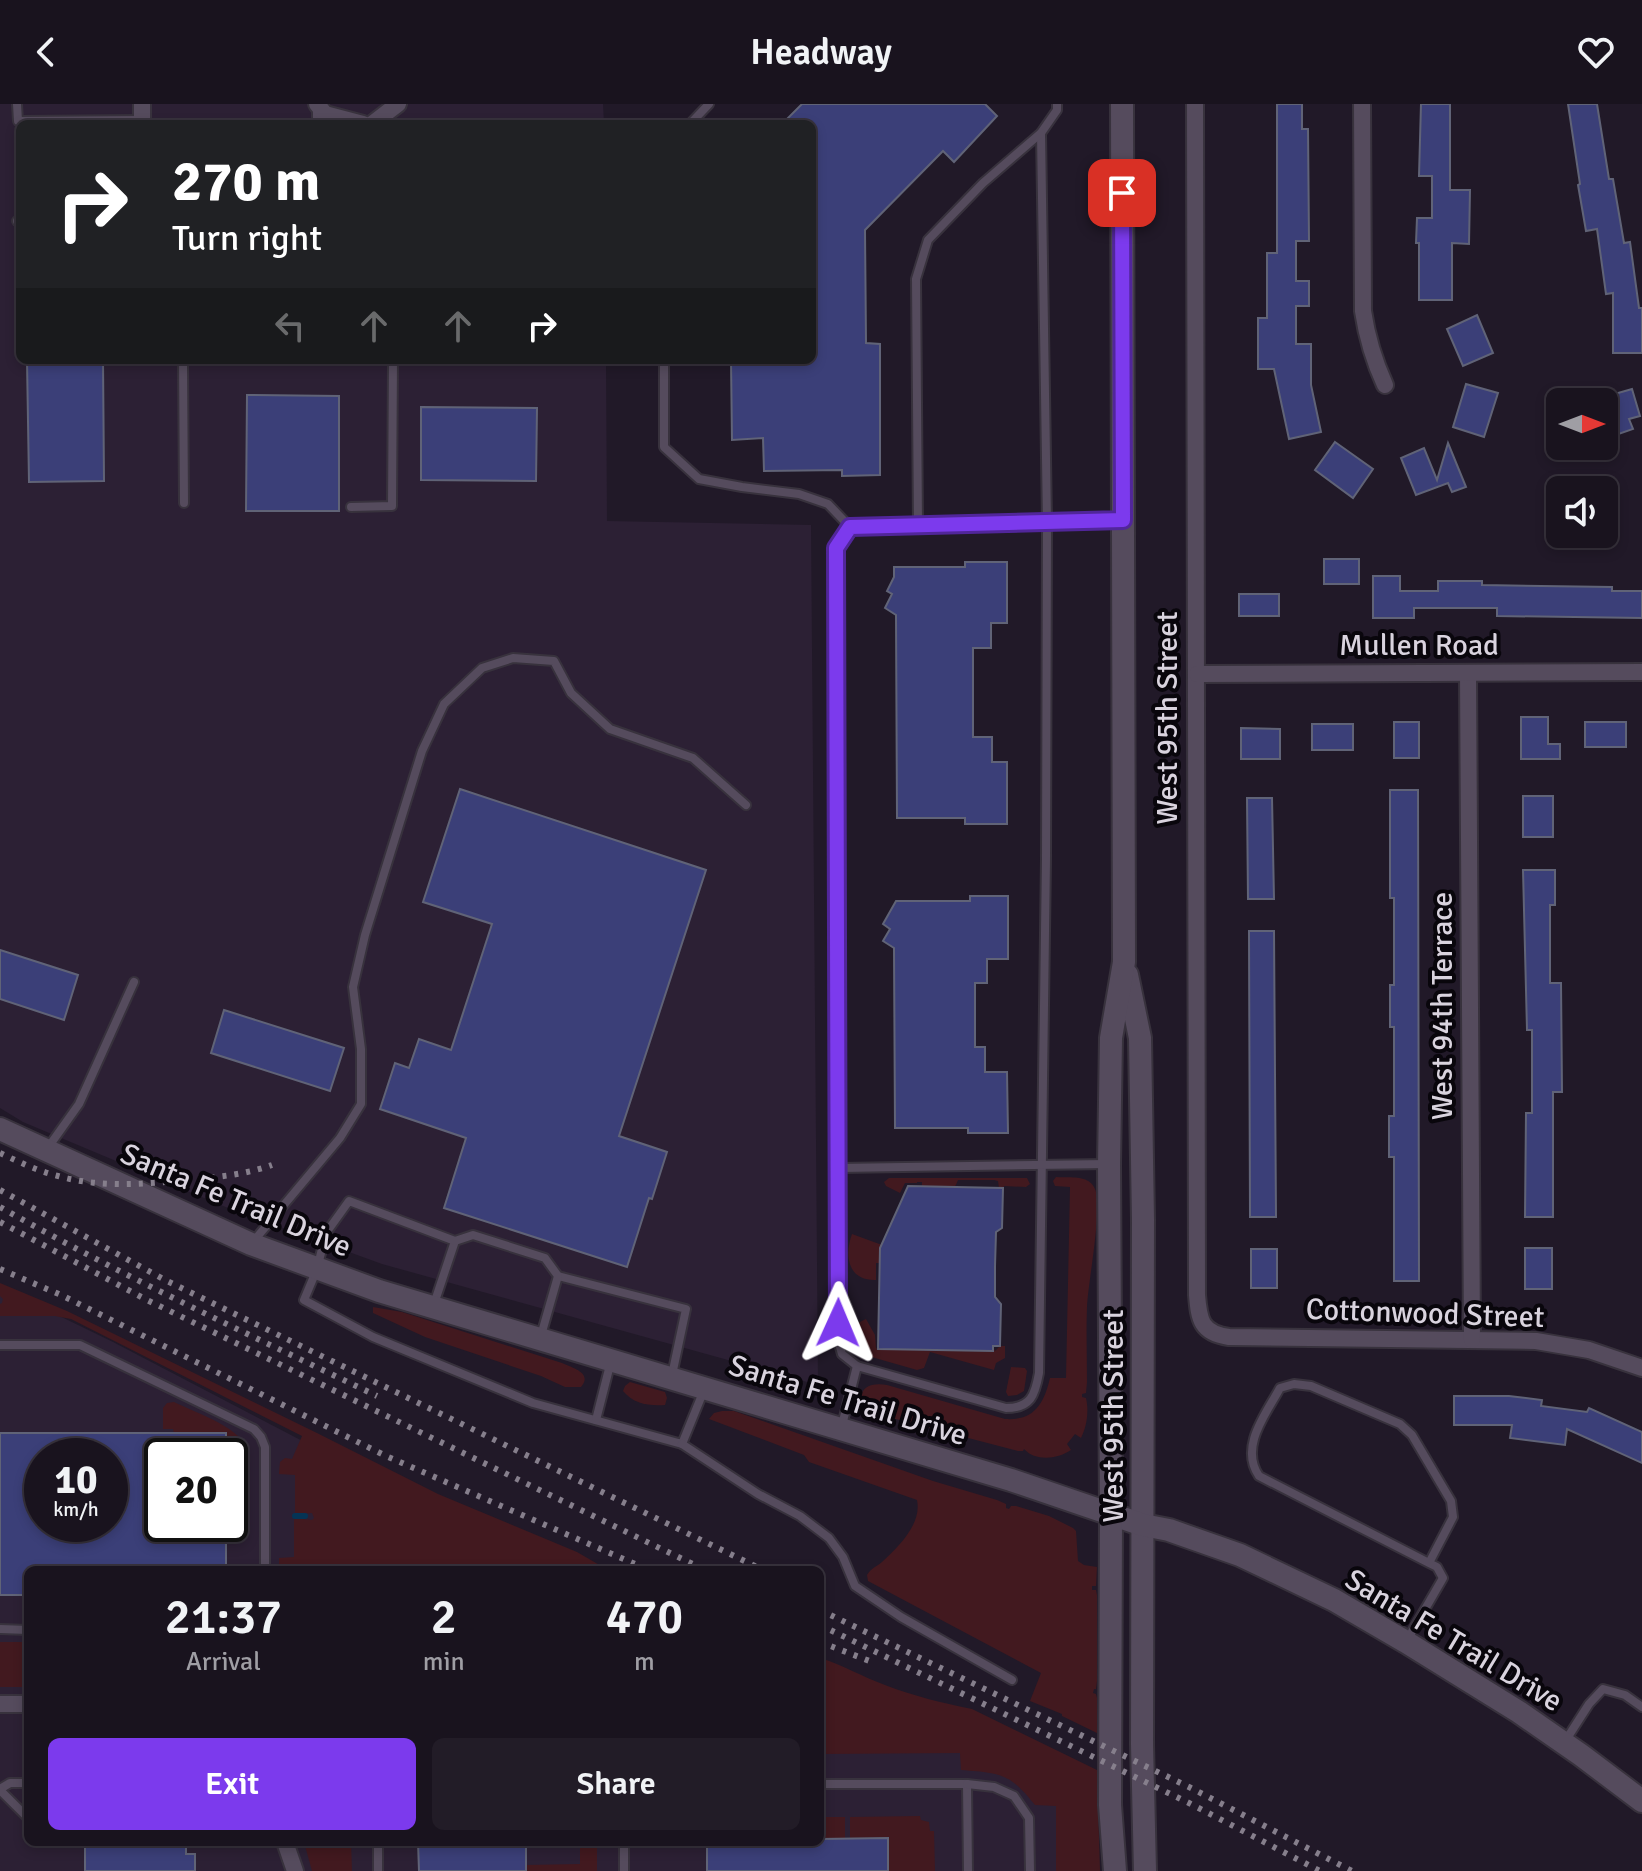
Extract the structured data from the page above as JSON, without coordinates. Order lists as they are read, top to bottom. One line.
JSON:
{"streets":{"main road":["West 95th Street","Santa Fe Trail Drive"],"street":["Mullen Road","West 94th Terrace","Cottonwood Street"]},"crossings":[["Mullen Road","West 95th Street"],["Mullen Road","West 94th Terrace"],["West 95th Street","Santa Fe Trail Drive"],["West 95th Street","Cottonwood Street"],["West 94th Terrace","Cottonwood Street"]],"north":"right","page":{"header":"Headway","turn":["270 m","Turn right"],"speed":"10 km/h","limit":"20","eta":["21:37","Arrival","2","min","470","m"],"buttons":["Exit","Share"]}}
